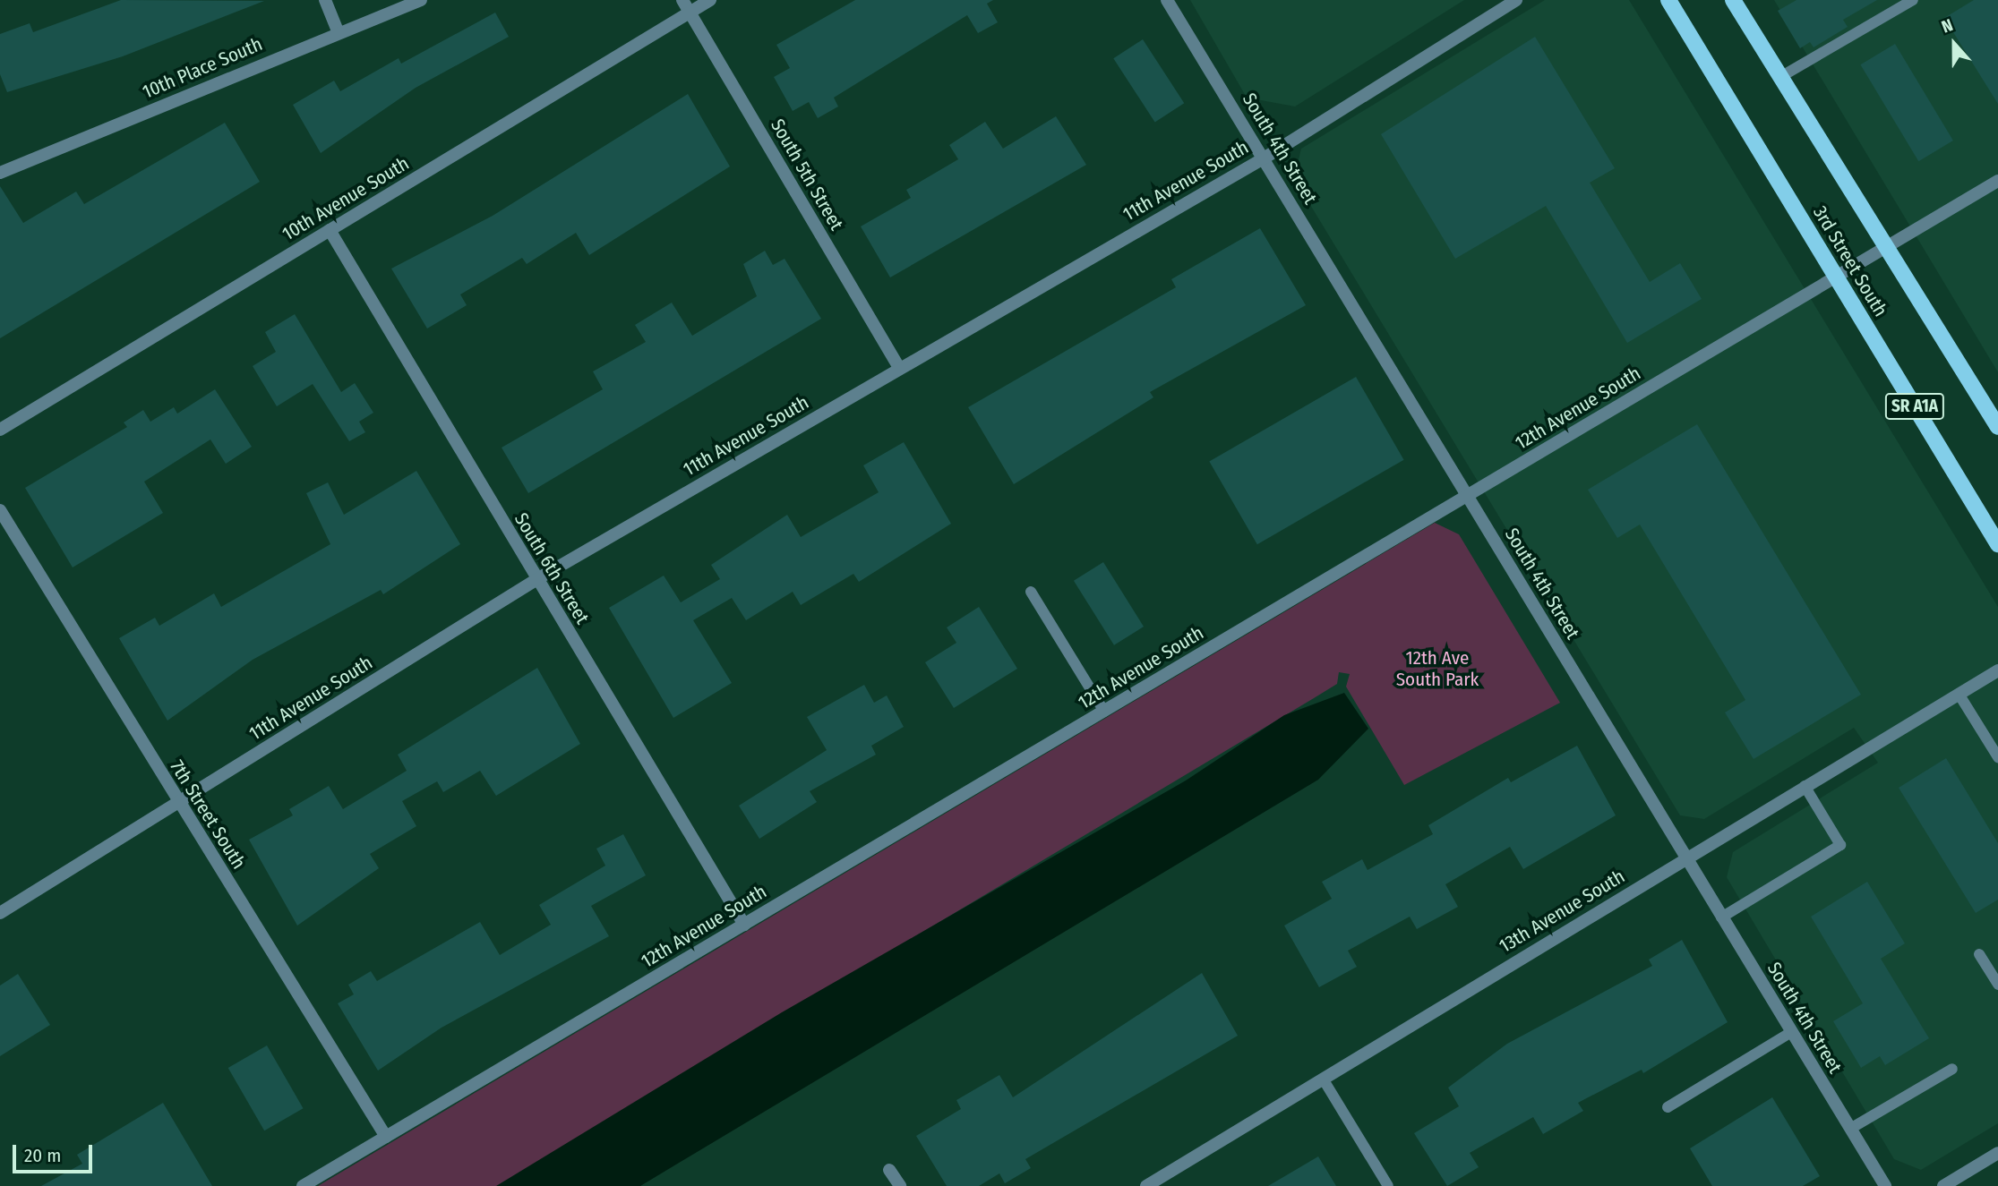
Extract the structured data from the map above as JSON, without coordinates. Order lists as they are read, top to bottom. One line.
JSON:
{"streets":{"main road":["3rd Street South","SR A1A"],"street":["10th Place South","South 4th Street","South 5th Street","11th Avenue South","10th Avenue South","12th Avenue South","South 6th Street","7th Street South","13th Avenue South"]},"crossings":[["South 4th Street","11th Avenue South"],["South 4th Street","12th Avenue South"],["South 4th Street","13th Avenue South"],["South 5th Street","11th Avenue South"],["South 5th Street","10th Avenue South"],["11th Avenue South","South 6th Street"],["11th Avenue South","7th Street South"],["10th Avenue South","South 6th Street"],["3rd Street South","12th Avenue South"],["12th Avenue South","South 6th Street"],["12th Avenue South","7th Street South"]],"parks":["12th Ave South Park"],"scale_bar":"20 m","north":"top"}
